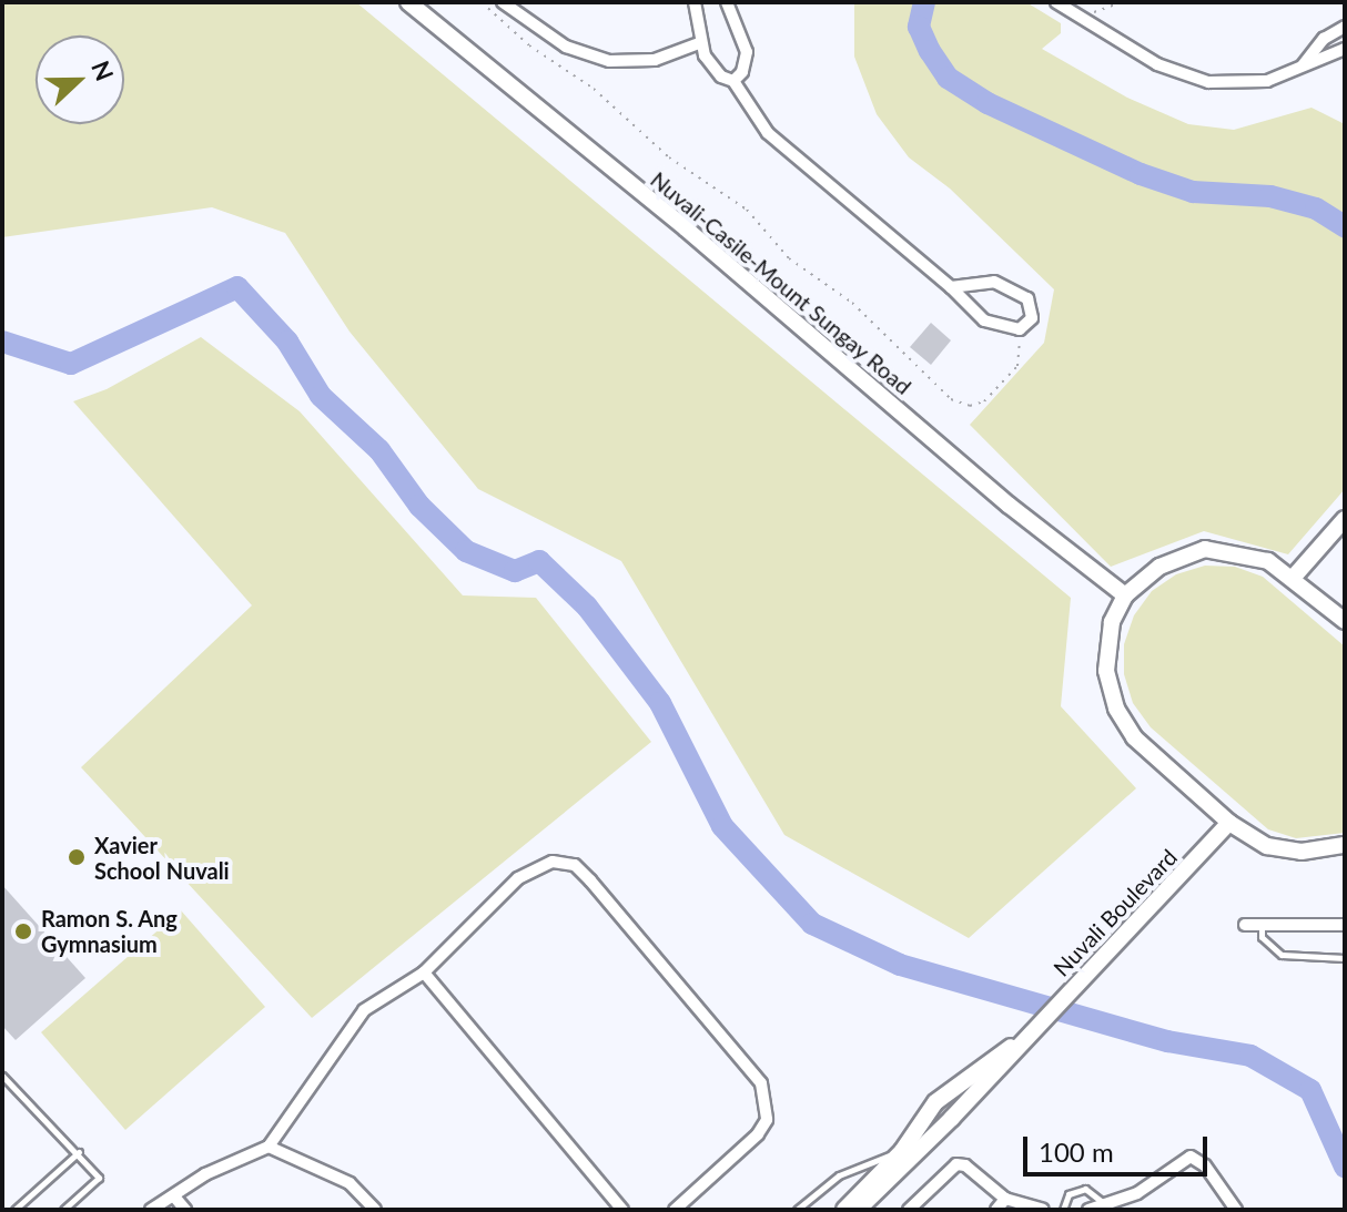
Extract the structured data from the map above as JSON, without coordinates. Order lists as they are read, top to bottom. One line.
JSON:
{"streets":{"main road":["Nuvali-Casile-Mount Sungay Road","Nuvali Boulevard"]},"places":["Xavier School Nuvali","Ramon S. Ang Gymnasium"],"scale_bar":"100 m","north":"right"}
